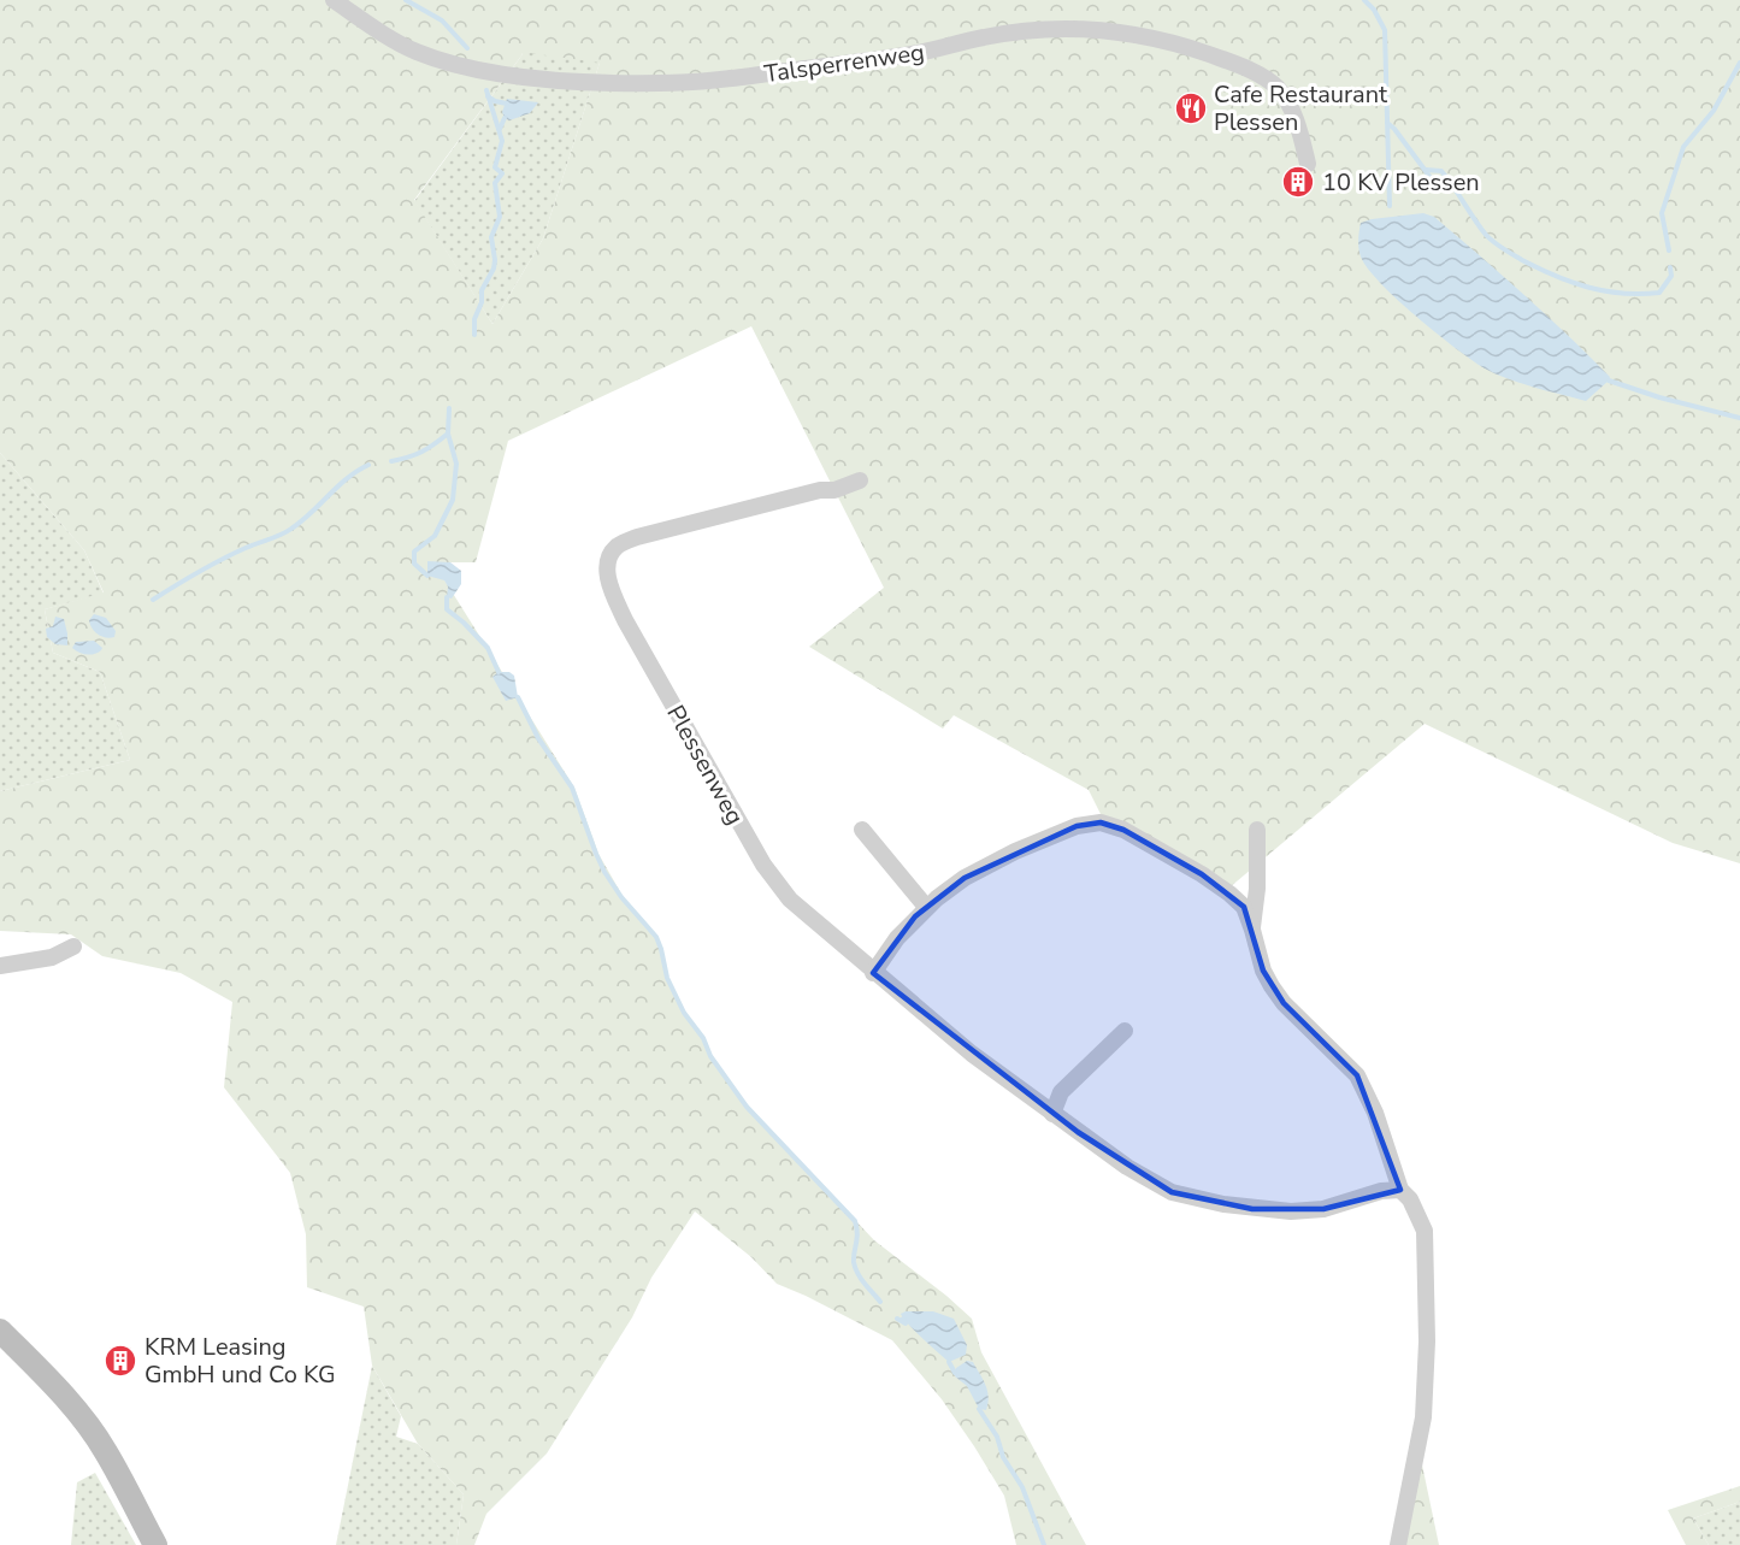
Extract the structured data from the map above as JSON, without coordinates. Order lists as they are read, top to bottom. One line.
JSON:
{"streets":{"street":["Talsperrenweg","Plessenweg"]},"places":{"restaurant":["Cafe Restaurant Plessen"],"building":["10 KV Plessen","KRM Leasing GmbH und Co KG"]}}
